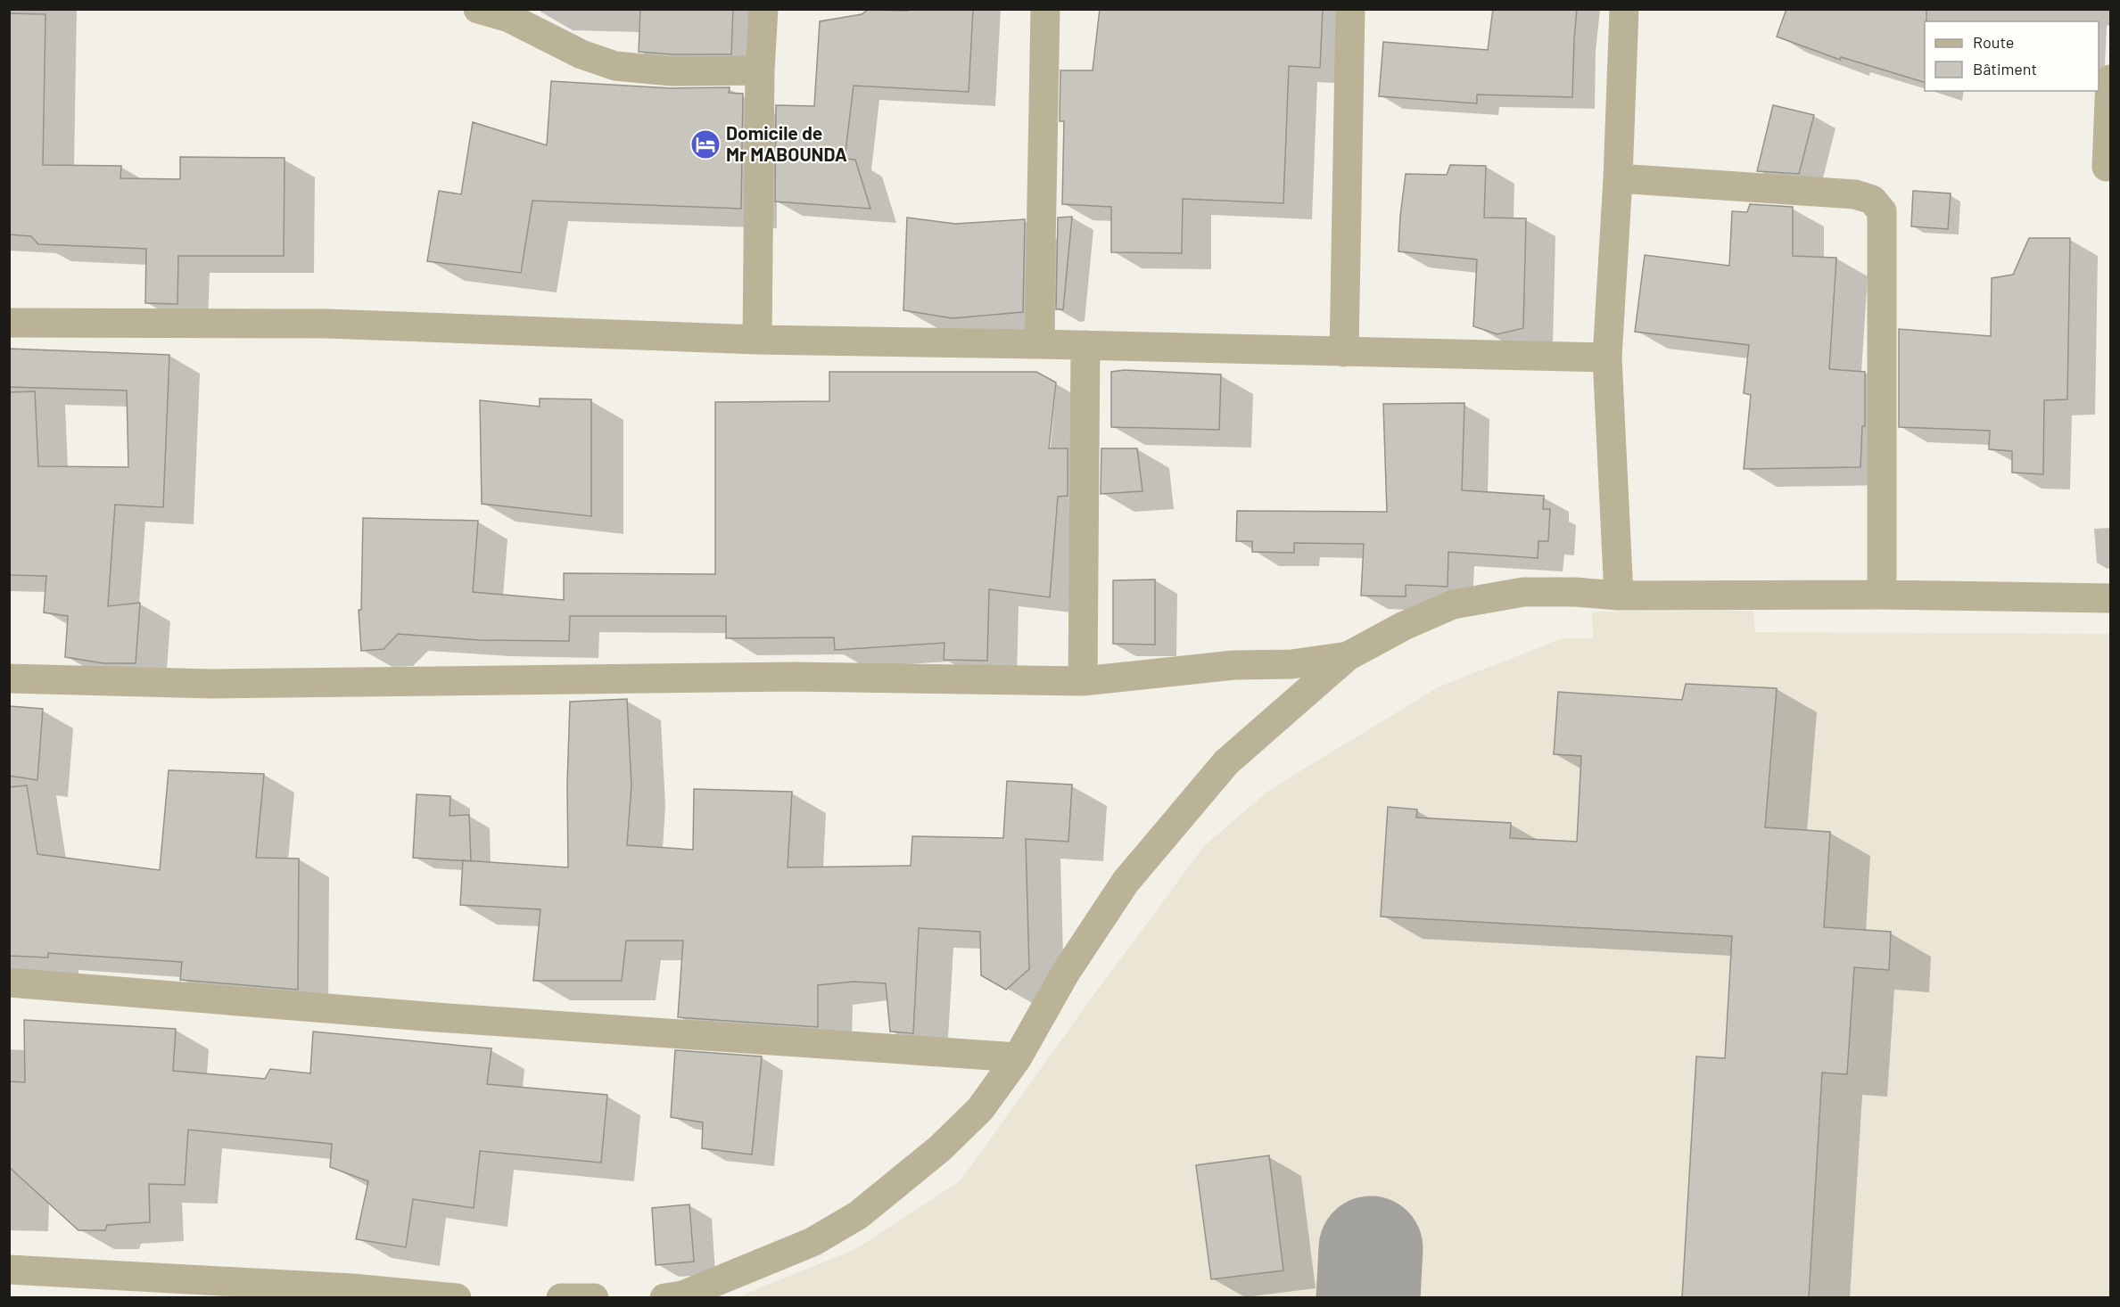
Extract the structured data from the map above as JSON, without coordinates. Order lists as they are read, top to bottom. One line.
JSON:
{"places":{"hotel":["Domicile de Mr MABOUNDA"]},"legend":["Route","Bâtiment"]}
